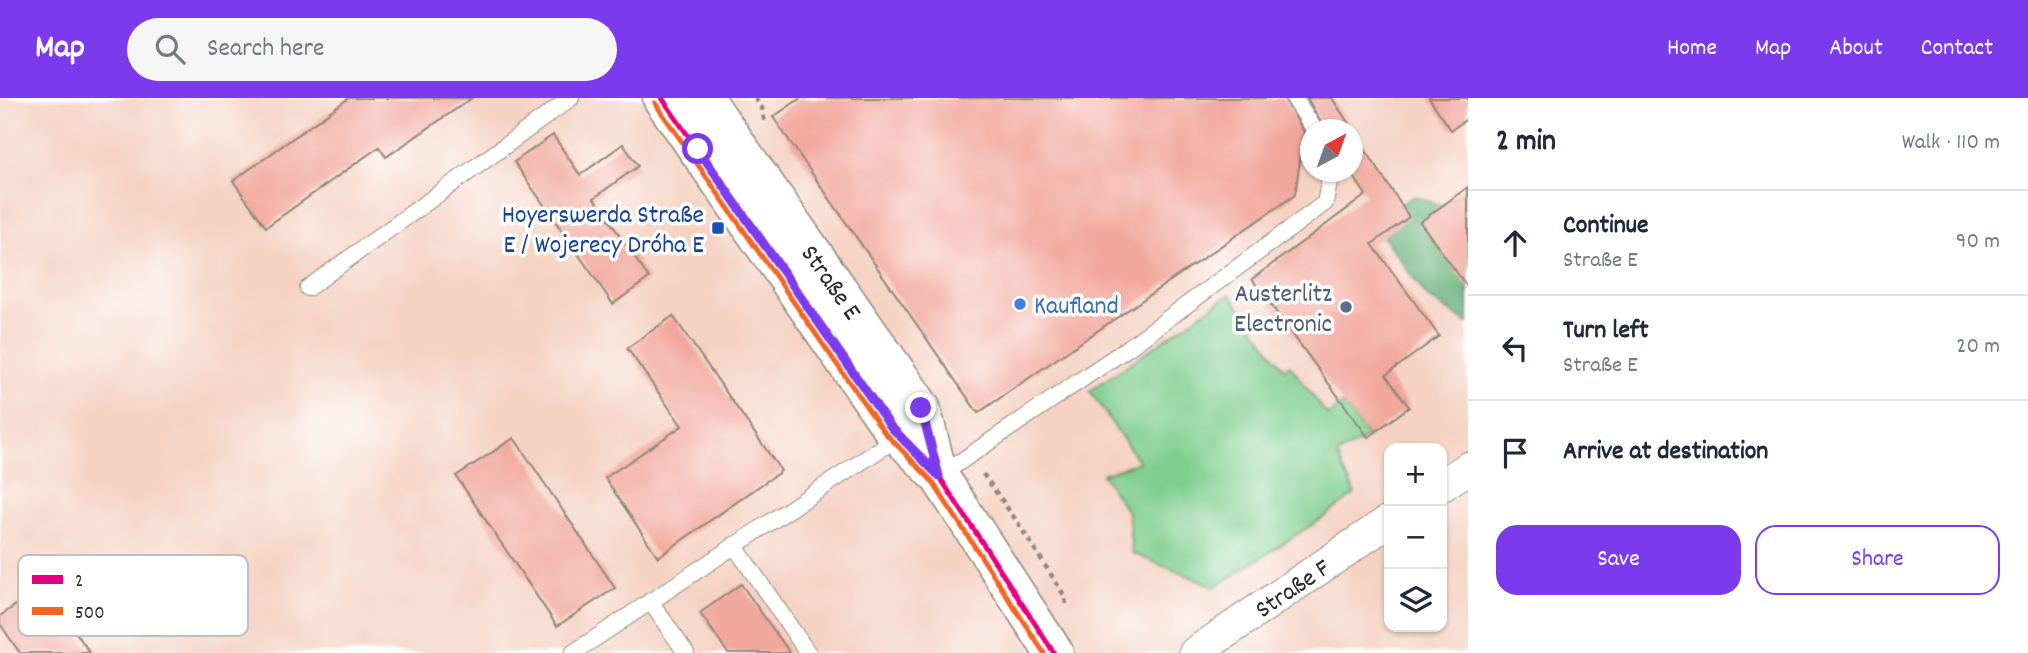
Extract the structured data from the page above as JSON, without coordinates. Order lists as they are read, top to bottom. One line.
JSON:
{"streets":{"street":["Straße E","Straße F"]},"places":{"transit":["Hoyerswerda Straße E / Wojerecy Dróha E"],"other":["Kaufland","Austerlitz Electronic"]},"lines":["transit line 2","transit line 500"],"legend":["2","500"],"north":"top right","page":{"header":"Map","search":"Search here","nav":["Home","Map","About","Contact"],"heading":["2 min","Walk · 110 m"],"list":[["Continue","Straße E","90 m"],["Turn left","Straße E","20 m"],"Arrive at destination"],"map_buttons":["+","−"],"buttons":["Save","Share"]}}
